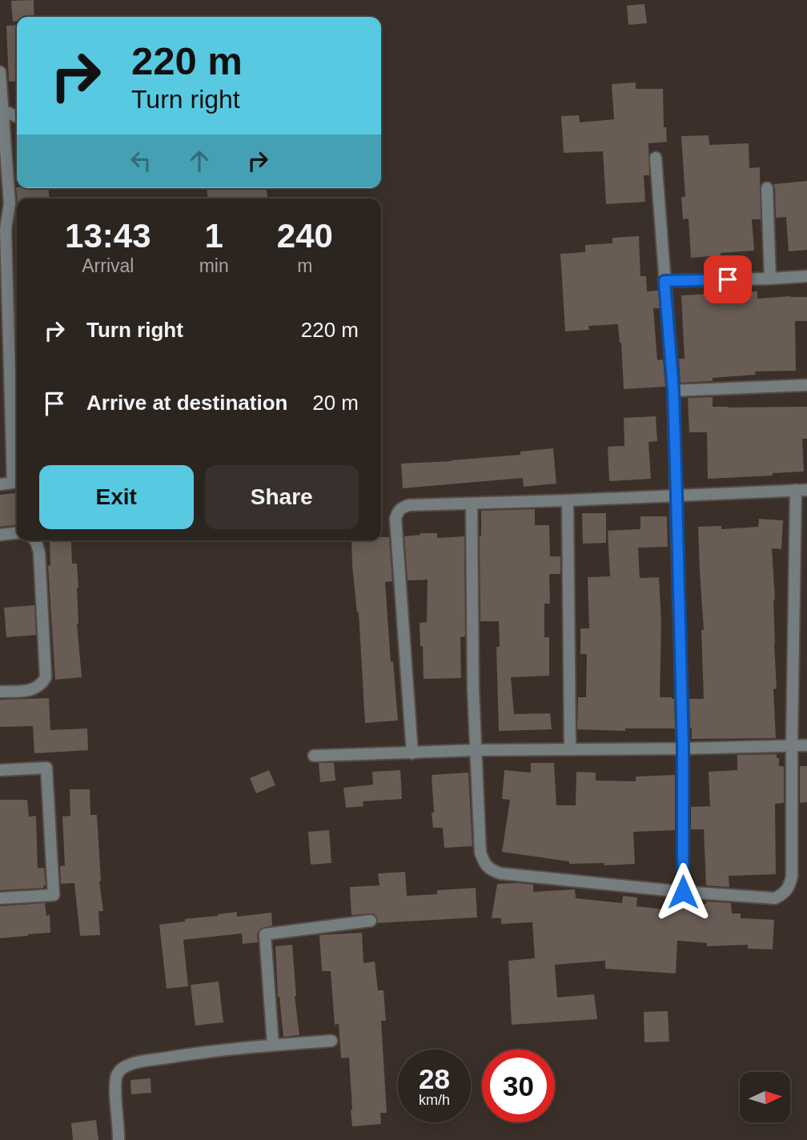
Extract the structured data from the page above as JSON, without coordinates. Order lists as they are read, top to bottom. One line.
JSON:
{"north":"right","page":{"turn":["220 m","Turn right"],"eta":["13:43","Arrival","1","min","240","m"],"list":[{"name":"Turn right","value":"220 m"},{"name":"Arrive at destination","value":"20 m"}],"buttons":["Exit","Share"],"speed":"28 km/h","limit":"30"}}
